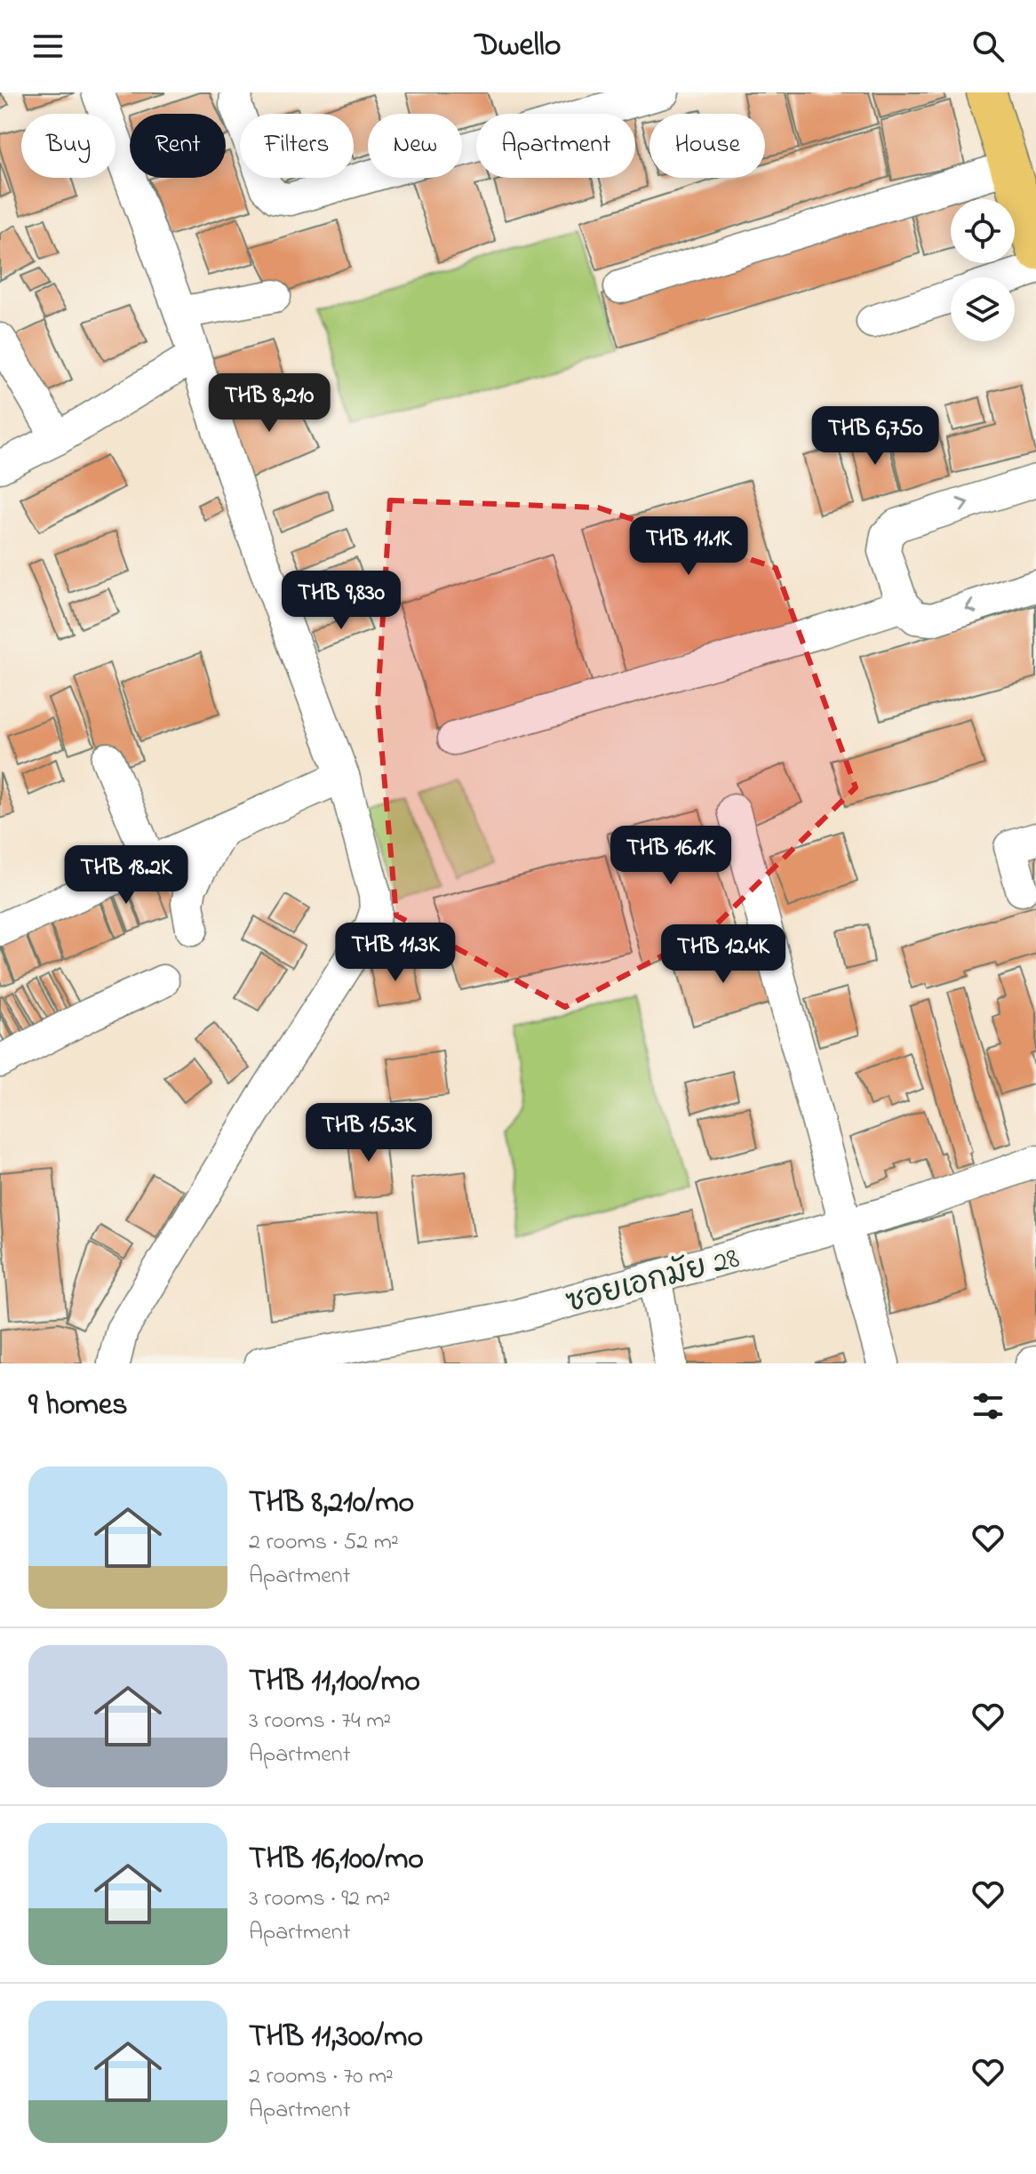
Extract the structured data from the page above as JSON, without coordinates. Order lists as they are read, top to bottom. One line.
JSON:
{"streets":{"street":["ซอยเอกมัย 28"]},"page":{"header":"Dwello","chip":["Buy","Rent","Filters","New","Apartment","House"],"price":["THB 8,210","THB 6,750","THB 11.1K","THB 9,830","THB 16.1K","THB 18.2K","THB 11.3K","THB 12.4K","THB 15.3K"],"heading":"9 homes","list":[{"name":"THB 8,210/mo","note":"2 rooms · 52 m² · Apartment"},{"name":"THB 11,100/mo","note":"3 rooms · 74 m² · Apartment"},{"name":"THB 16,100/mo","note":"3 rooms · 92 m² · Apartment"},{"name":"THB 11,300/mo","note":"2 rooms · 70 m² · Apartment"}]}}
